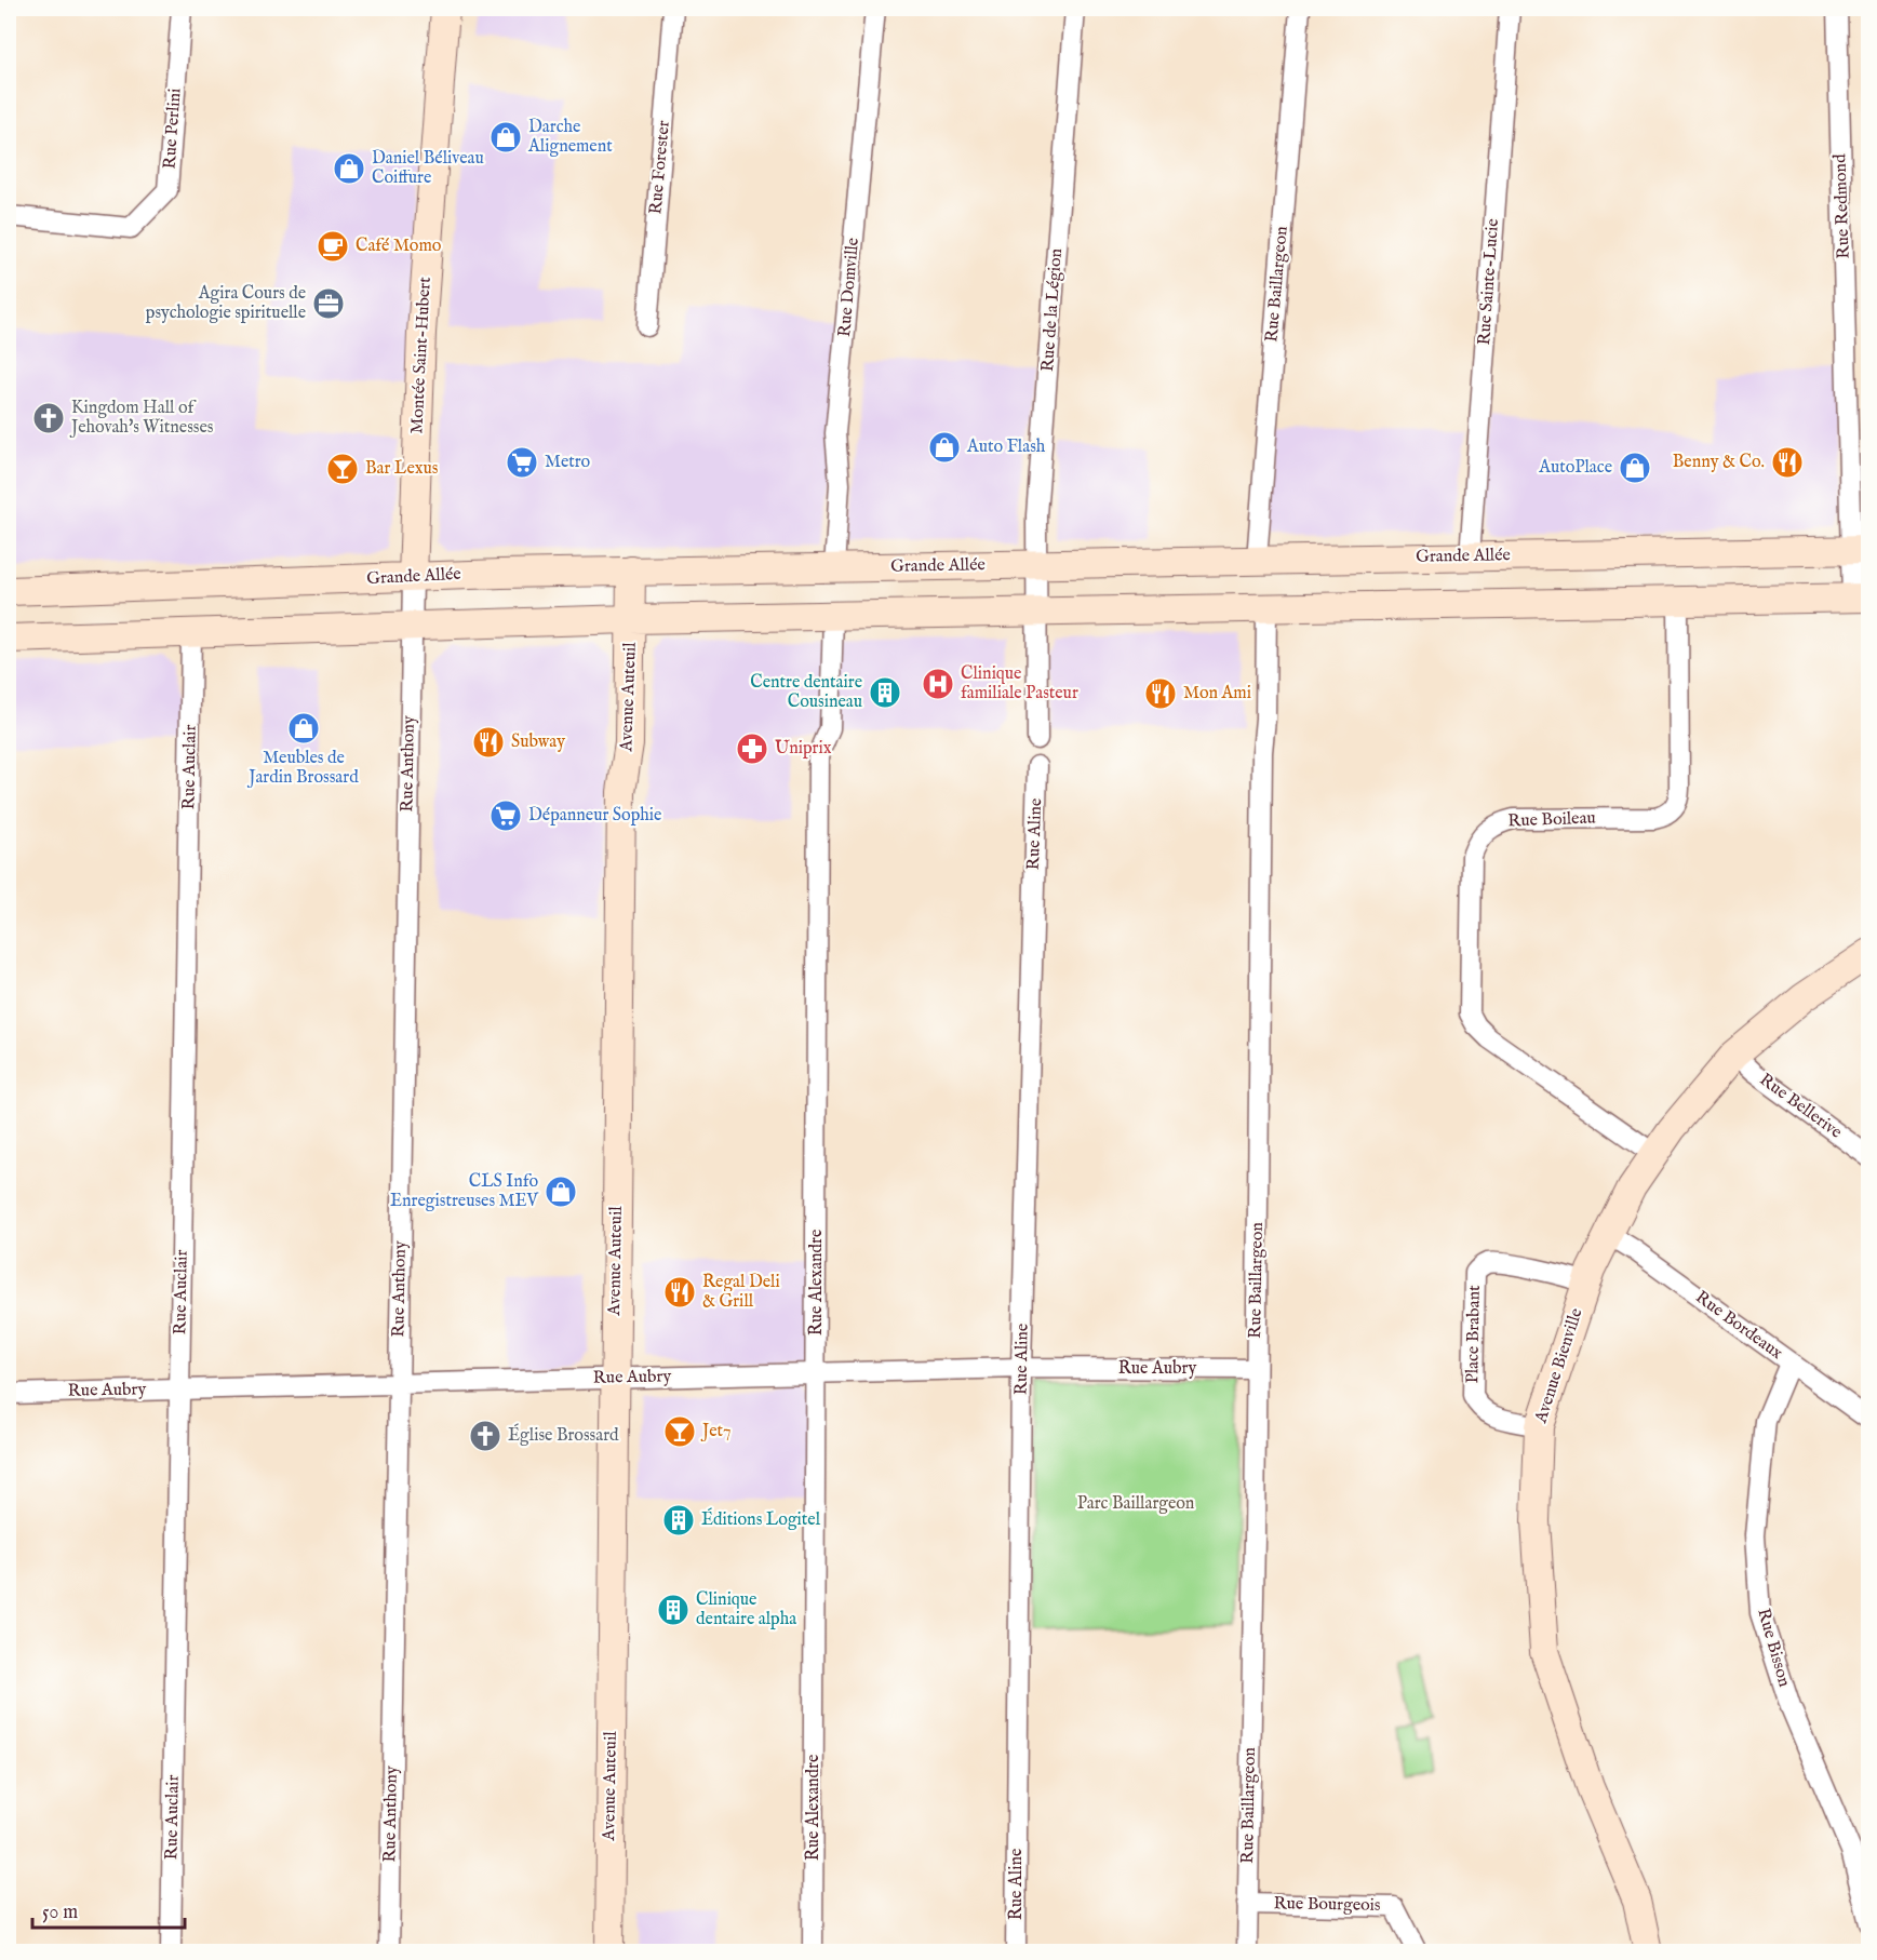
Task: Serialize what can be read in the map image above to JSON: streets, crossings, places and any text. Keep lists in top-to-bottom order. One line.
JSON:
{"streets":{"main road":["Montée Saint-Hubert","Grande Allée","Avenue Auteuil","Avenue Bienville"],"street":["Rue Perlini","Rue Forester","Rue Redmond","Rue Sainte-Lucie","Rue Baillargeon","Rue Domville","Rue de la Légion","Rue Anthony","Rue Auclair","Rue Boileau","Rue Aline","Rue Bellerive","Rue Alexandre","Rue Bordeaux","Place Brabant","Rue Aubry","Rue Bisson","Rue Bourgeois"]},"crossings":[["Rue Redmond","Grande Allée"],["Rue Sainte-Lucie","Grande Allée"],["Rue Baillargeon","Grande Allée"],["Rue Baillargeon","Rue Aubry"],["Rue Baillargeon","Rue Bourgeois"],["Rue Domville","Grande Allée"],["Rue de la Légion","Grande Allée"],["Montée Saint-Hubert","Grande Allée"],["Montée Saint-Hubert","Rue Anthony"],["Grande Allée","Avenue Auteuil"],["Avenue Auteuil","Rue Aubry"],["Rue Anthony","Rue Aubry"],["Rue Auclair","Rue Aubry"],["Rue Boileau","Avenue Bienville"],["Rue Aline","Rue Aubry"],["Rue Bellerive","Avenue Bienville"],["Rue Alexandre","Rue Aubry"],["Rue Bordeaux","Avenue Bienville"],["Rue Bordeaux","Rue Bisson"],["Place Brabant","Avenue Bienville"]],"parks":["Parc Baillargeon"],"places":{"shop":["Darche Alignement","Daniel Béliveau Coiffure","Auto Flash","AutoPlace","Meubles de Jardin Brossard","CLS Info Enregistreuses MEV"],"cafe":["Café Momo"],"office":["Agira Cours de psychologie spirituelle"],"church":["Kingdom Hall of Jehovah's Witnesses","Église Brossard"],"supermarket":["Metro","Dépanneur Sophie"],"restaurant":["Benny & Co.","Mon Ami","Subway","Regal Deli & Grill"],"bar":["Bar Lexus","Jet7"],"hospital":["Clinique familiale Pasteur"],"building":["Centre dentaire Cousineau","Éditions Logitel","Clinique dentaire alpha"],"pharmacy":["Uniprix"]},"scale_bar":"50 m"}
